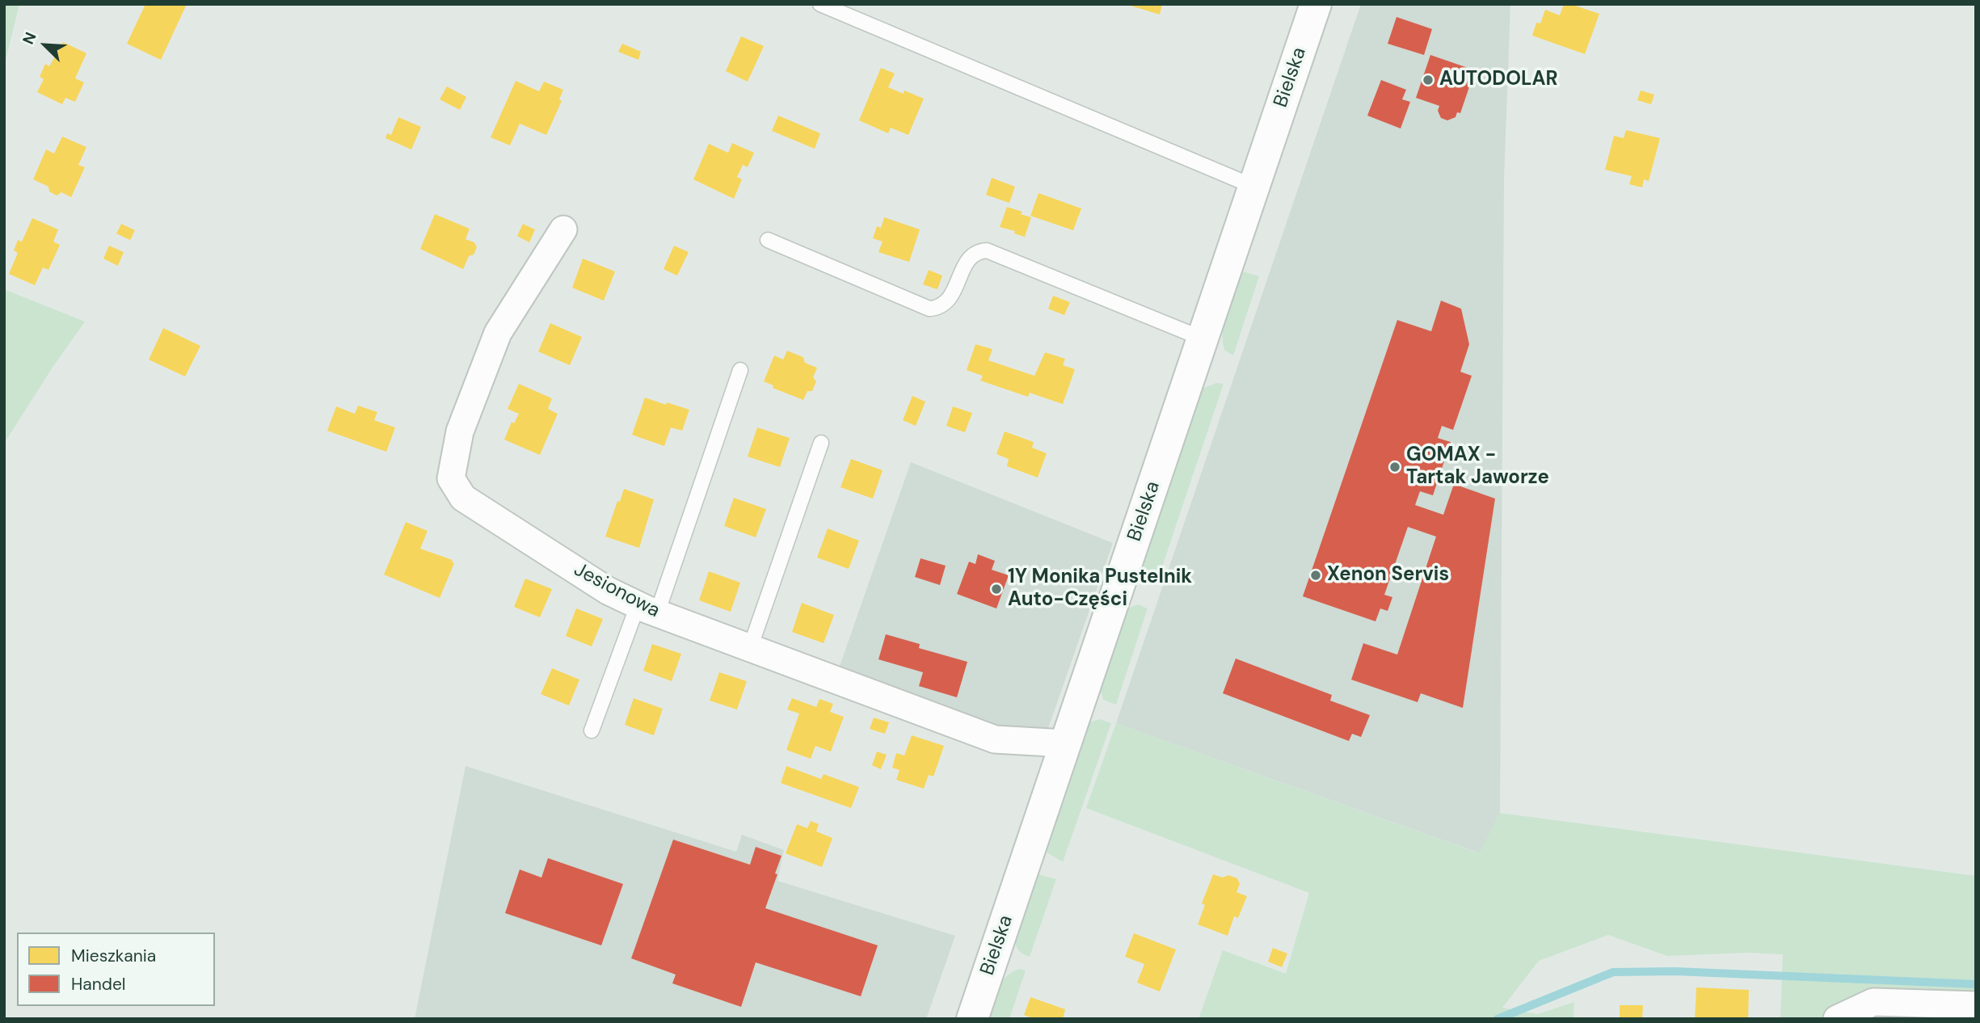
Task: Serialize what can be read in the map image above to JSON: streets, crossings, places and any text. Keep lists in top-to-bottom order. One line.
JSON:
{"streets":{"main road":["Bielska"],"street":["Jesionowa"]},"crossings":[["Bielska","Jesionowa"]],"places":["AUTODOLAR","GOMAX - Tartak Jaworze","Xenon Servis","1Y Monika Pustelnik Auto-Części"],"legend":["Mieszkania","Handel"],"north":"top left"}
